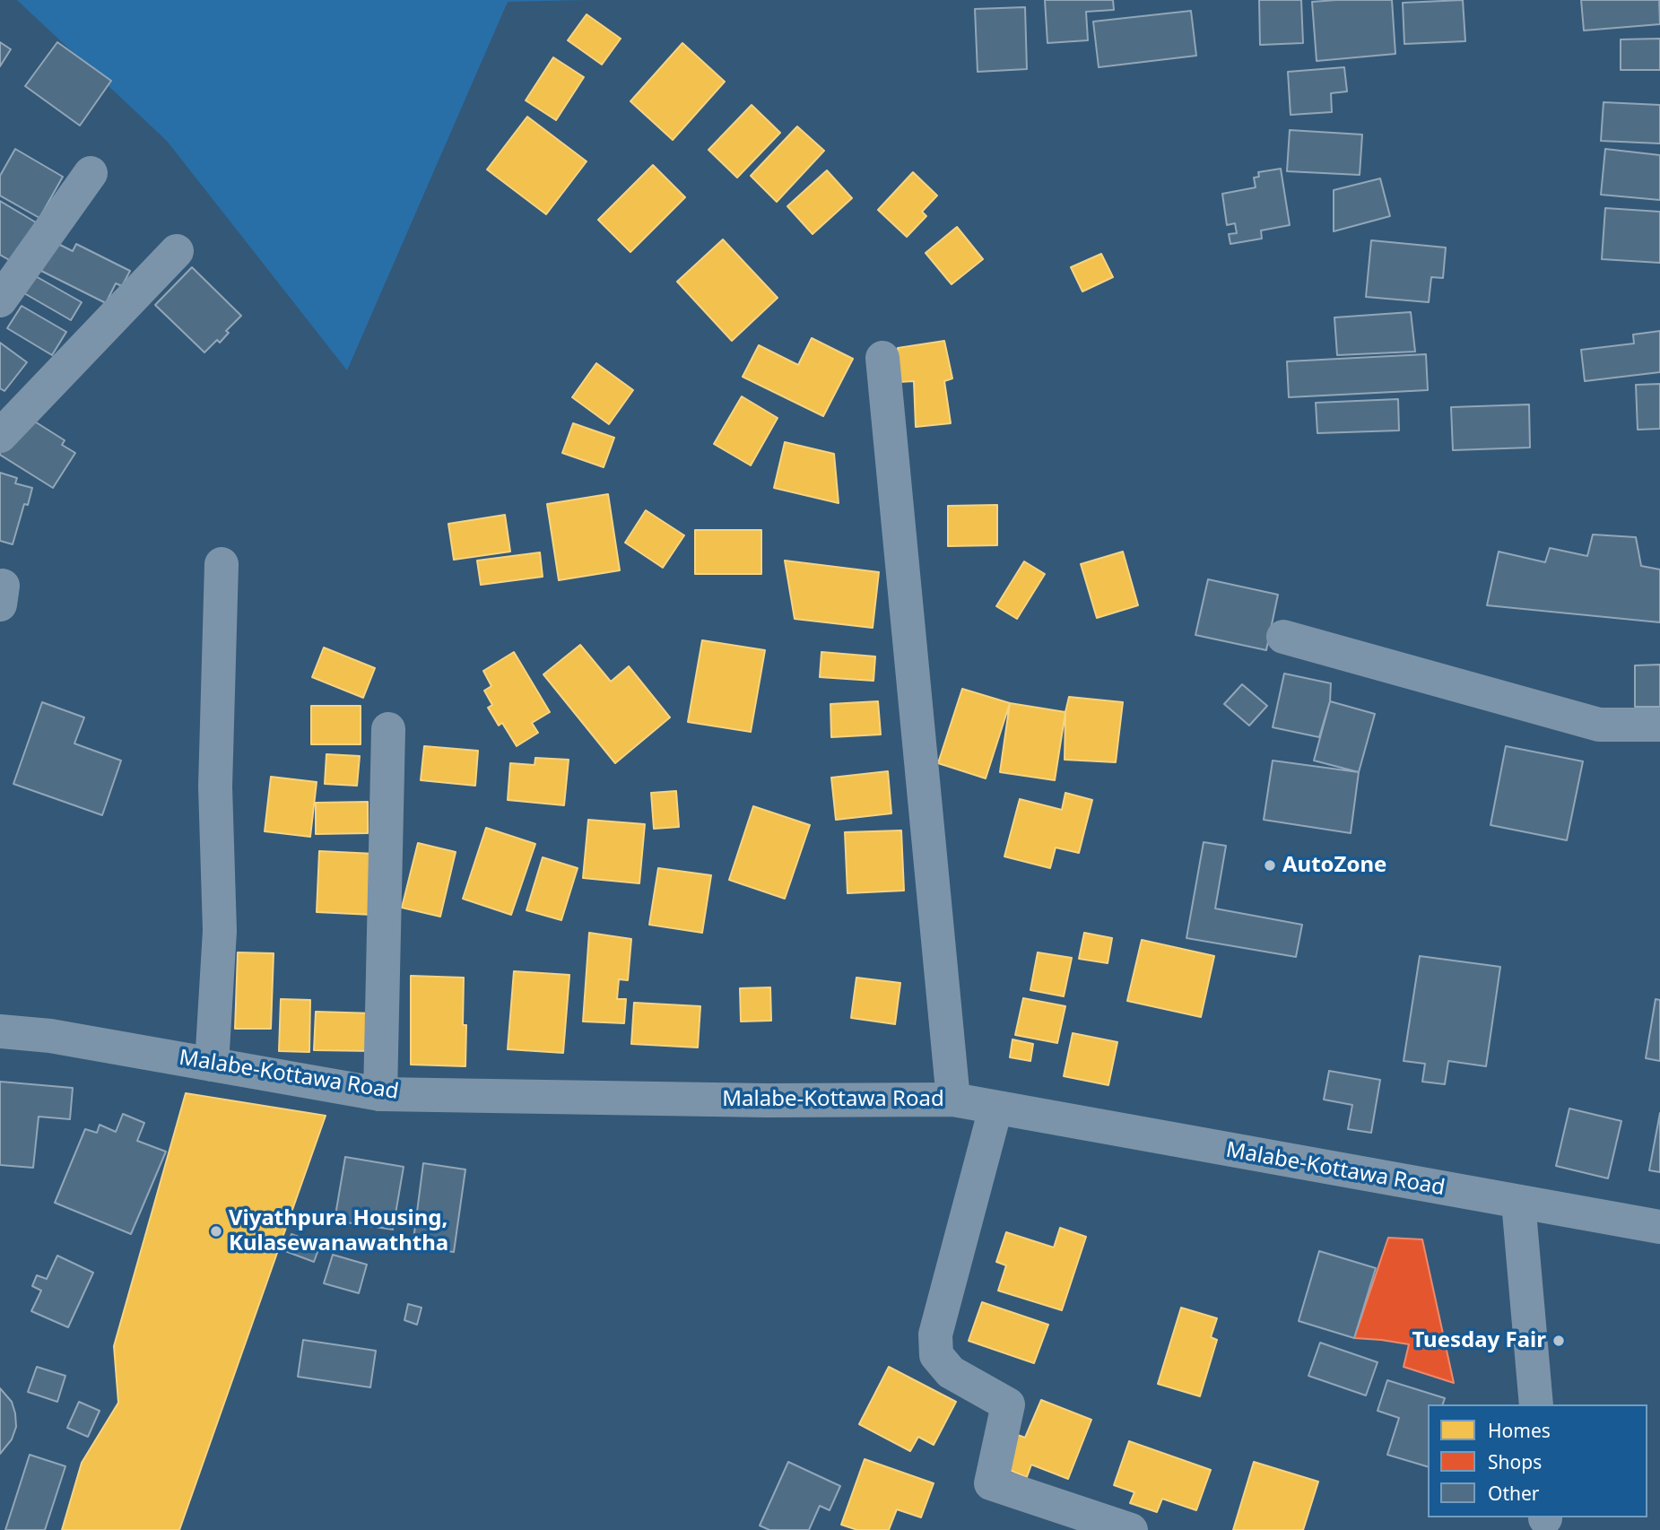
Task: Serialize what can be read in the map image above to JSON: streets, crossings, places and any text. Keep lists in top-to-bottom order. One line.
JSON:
{"streets":{"main road":["Malabe-Kottawa Road"]},"places":["AutoZone","Viyathpura Housing, Kulasewanawaththa","Tuesday Fair"],"legend":["Homes","Shops","Other"]}
